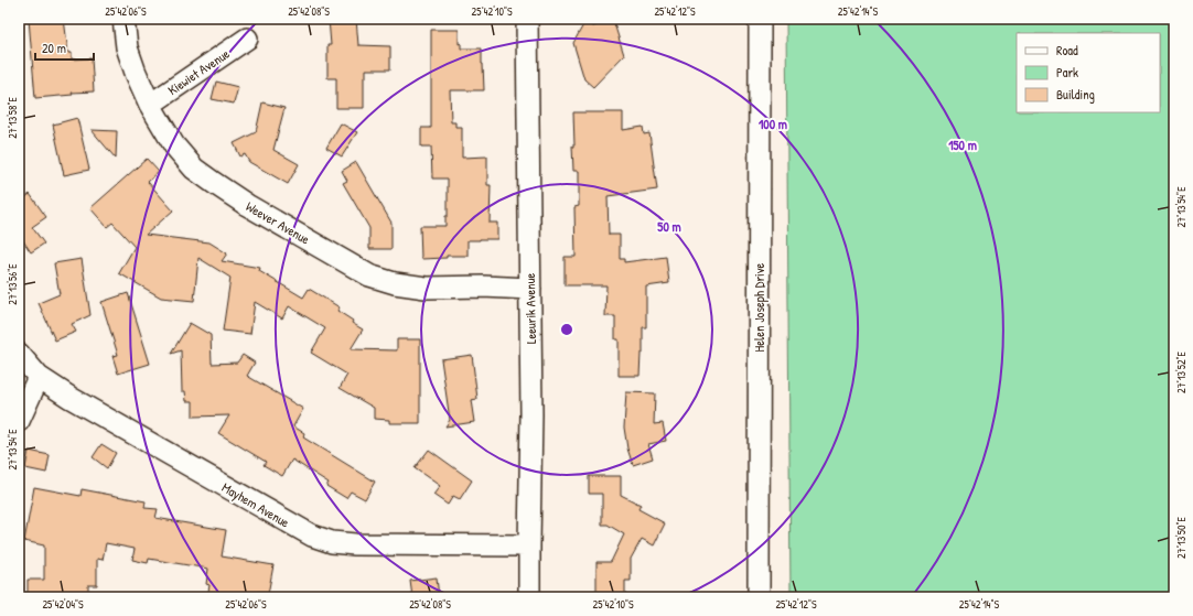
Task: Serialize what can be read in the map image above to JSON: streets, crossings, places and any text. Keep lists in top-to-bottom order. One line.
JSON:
{"streets":{"street":["Kiewiet Avenue","Weever Avenue","Helen Joseph Drive","Leeurik Avenue","Mayhem Avenue"]},"crossings":[["Kiewiet Avenue","Weever Avenue"],["Weever Avenue","Leeurik Avenue"],["Leeurik Avenue","Mayhem Avenue"]],"legend":["Road","Park","Building"],"scale_bar":"20 m","coordinates":["25°42'06\"S","25°42'08\"S","25°42'10\"S","25°42'12\"S","25°42'14\"S","27°13'58\"E","27°13'54\"E","27°13'56\"E","27°13'52\"E","27°13'50\"E","25°42'04\"S"],"rings":["100 m","150 m","50 m"]}
